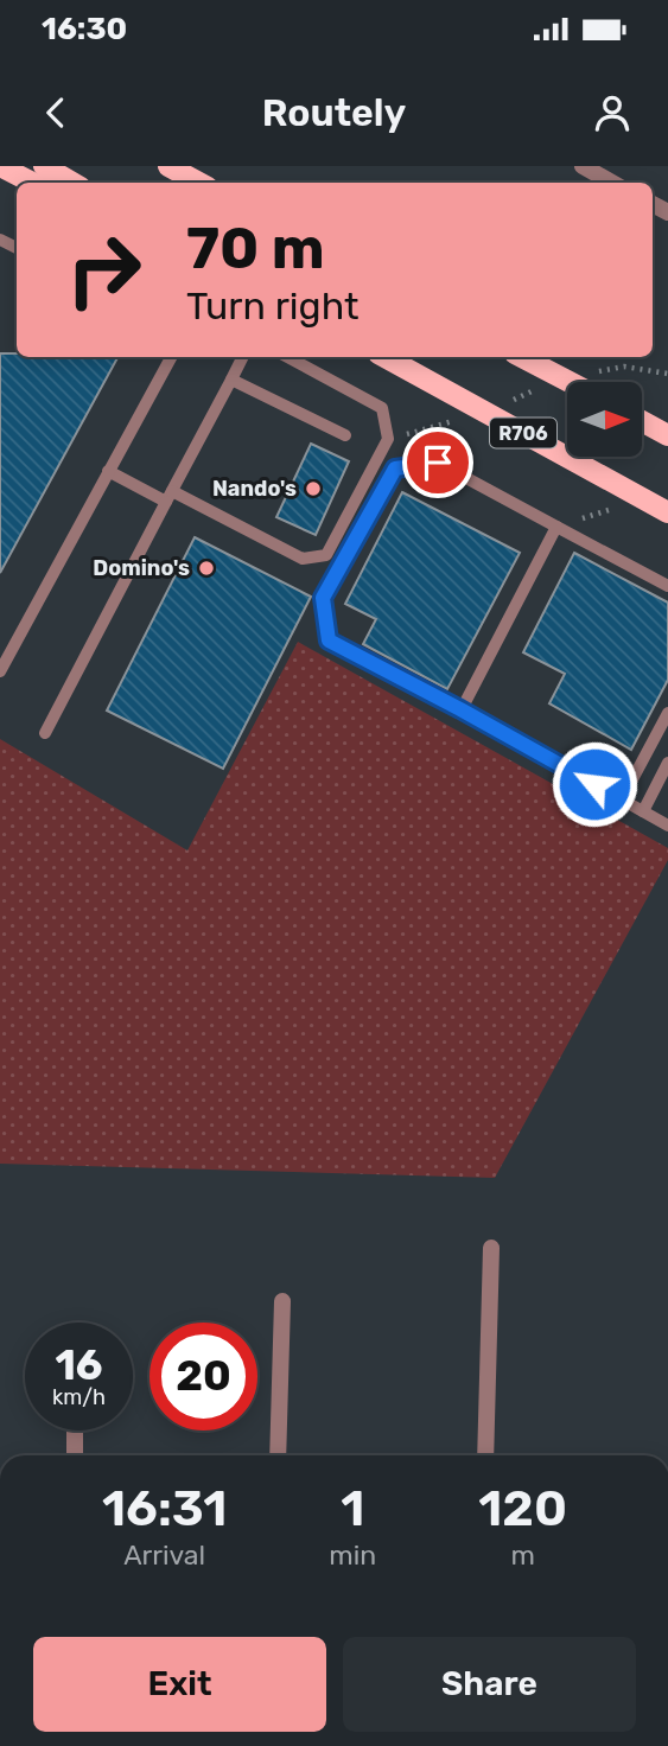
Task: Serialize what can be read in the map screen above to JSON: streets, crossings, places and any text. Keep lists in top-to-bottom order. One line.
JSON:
{"streets":{"main road":["R706"]},"places":["Nando's","Domino's"],"north":"right","page":{"status":"16:30","header":"Routely","turn":["70 m","Turn right"],"speed":"16 km/h","limit":"20","eta":["16:31","Arrival","1","min","120","m"],"buttons":["Exit","Share"]}}
